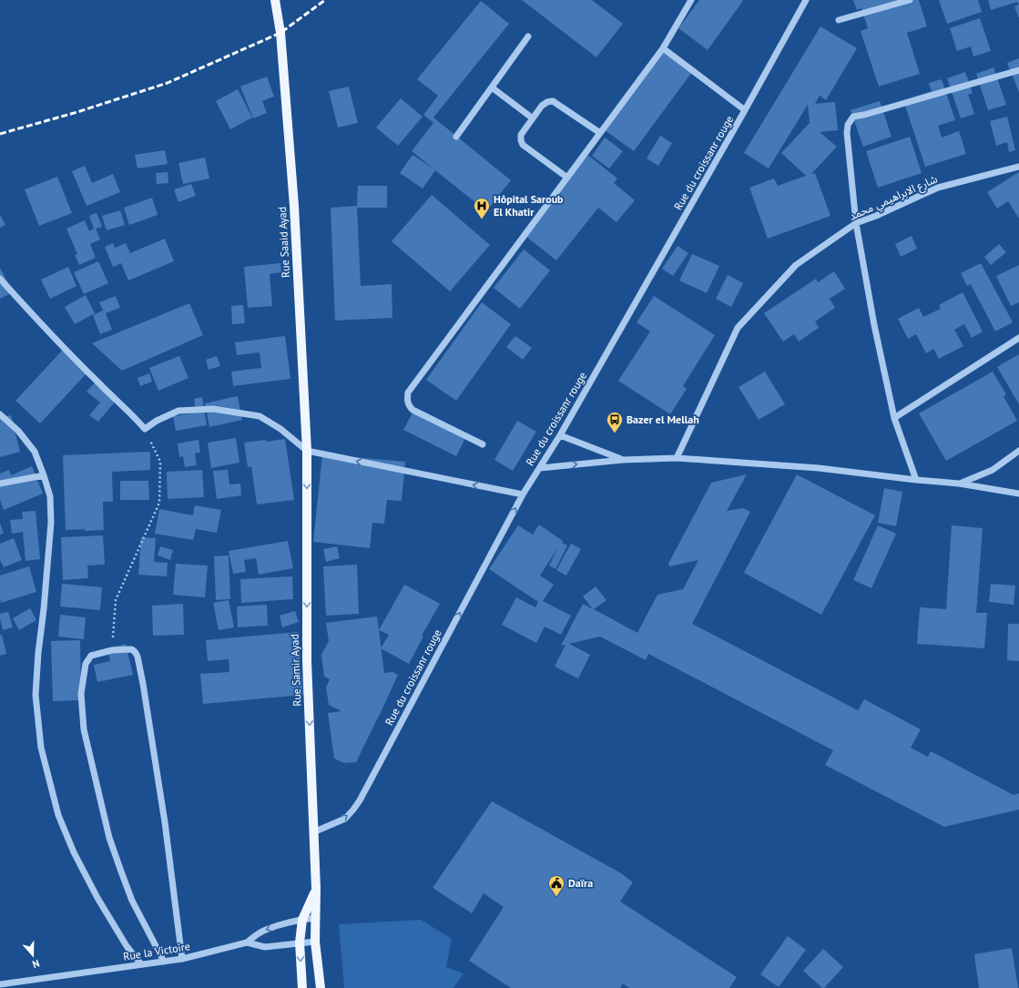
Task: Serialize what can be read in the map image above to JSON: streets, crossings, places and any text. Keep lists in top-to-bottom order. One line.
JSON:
{"streets":{"main road":["Rue Saaid Ayad","Rue Samir Ayad"],"street":["Rue du croissanr rouge","شارع الابراهيمي محمد","Rue la Victoire"]},"crossings":[["Rue du croissanr rouge","Rue Samir Ayad"],["Rue Saaid Ayad","Rue Samir Ayad"],["Rue Samir Ayad","Rue la Victoire"]],"one_way":["Rue du croissanr rouge","Rue Samir Ayad"],"places":{"hospital":["Hôpital Saroub El Khatir"],"bus stop":["Bazer el Mellah"],"public building":["Daïra"]},"north":"bottom"}
